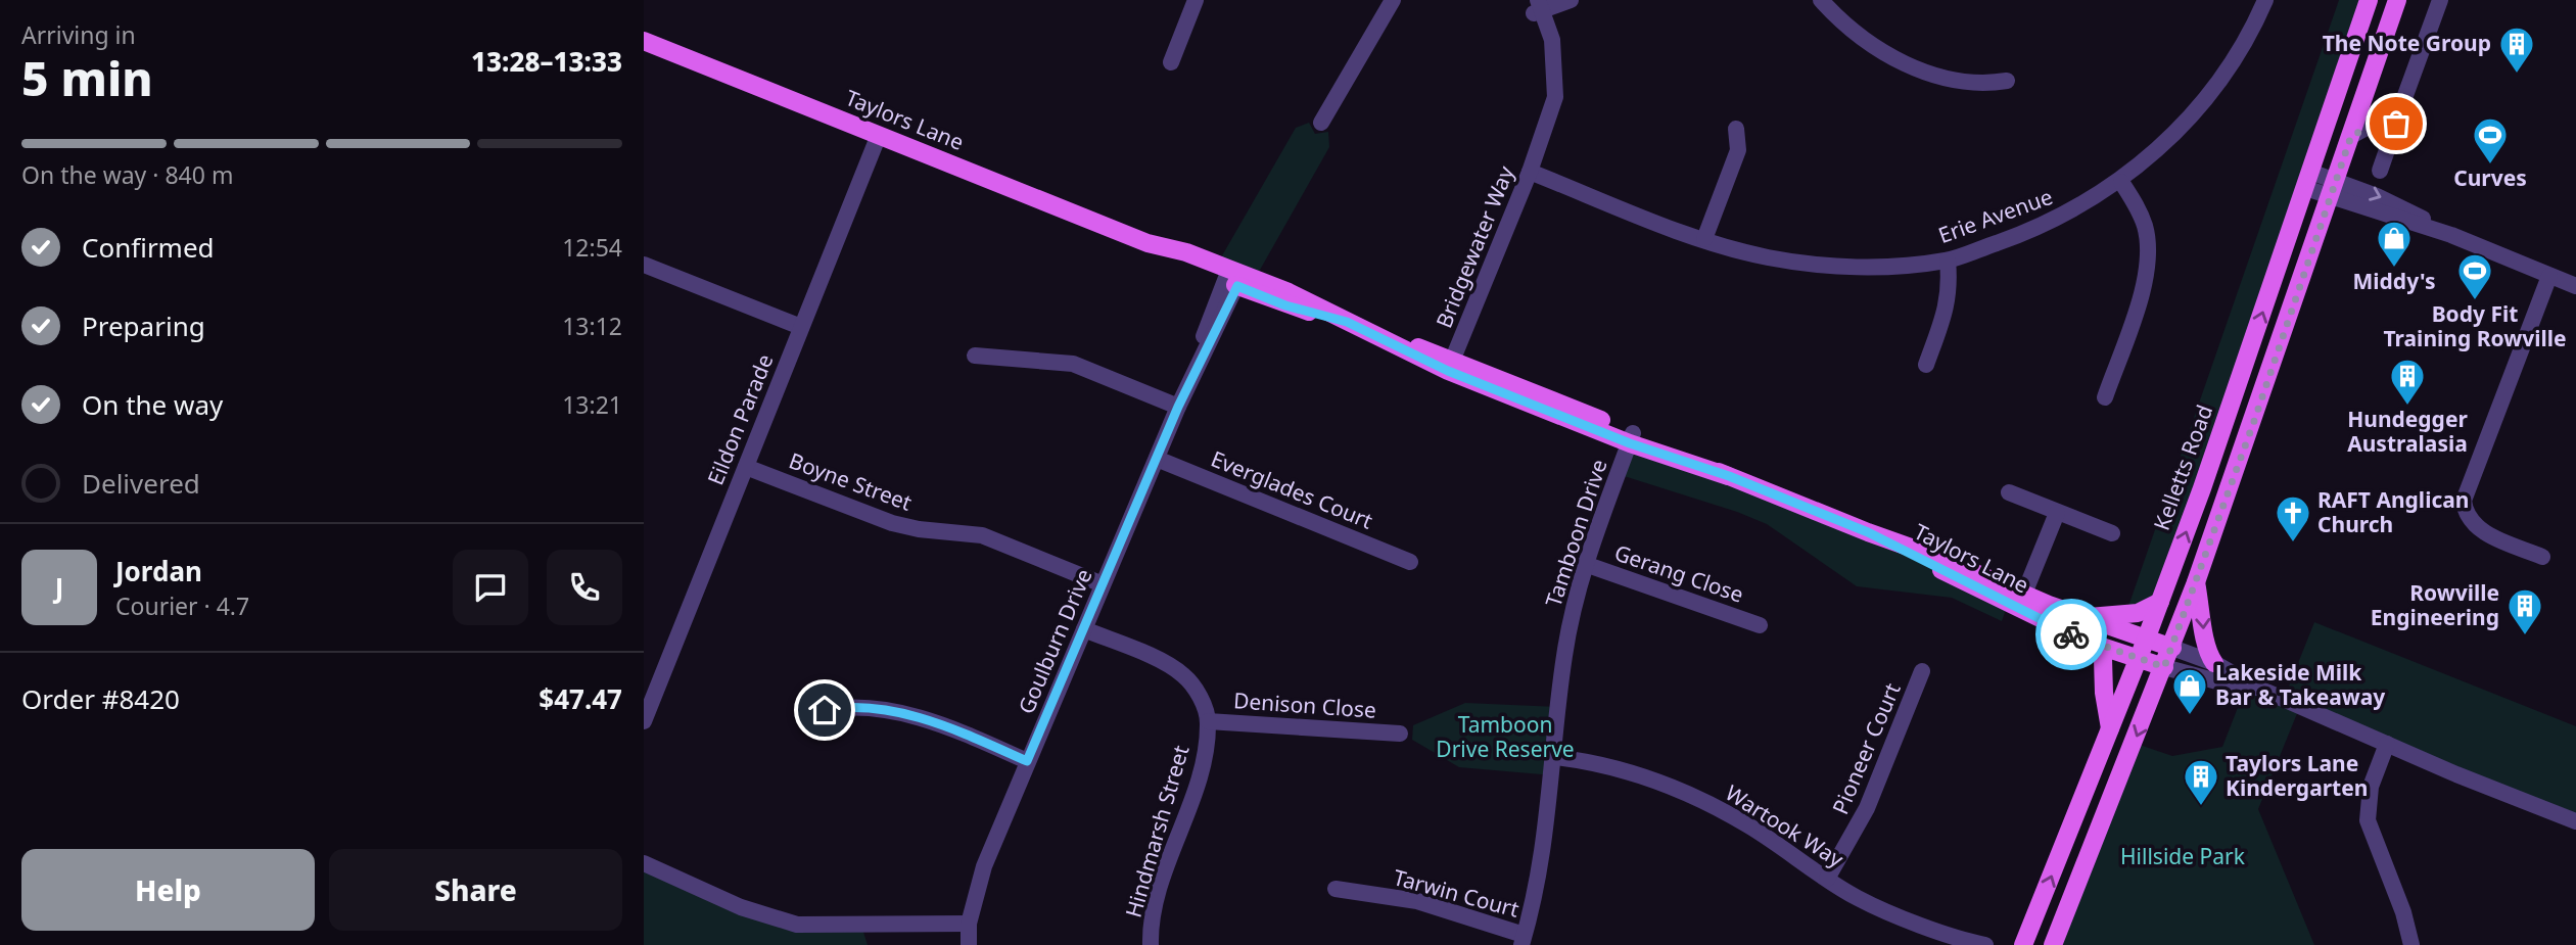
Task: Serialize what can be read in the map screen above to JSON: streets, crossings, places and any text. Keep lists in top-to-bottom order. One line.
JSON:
{"streets":{"main road":["Taylors Lane","Kelletts Road"],"street":["Erie Avenue","Bridgewater Way","Eildon Parade","Boyne Street","Everglades Court","Tamboon Drive","Gerang Close","Goulburn Drive","Denison Close","Pioneer Court","Wartook Way","Hindmarsh Street","Tarwin Court"]},"crossings":[["Taylors Lane","Bridgewater Way"],["Taylors Lane","Eildon Parade"],["Taylors Lane","Kelletts Road"],["Taylors Lane","Tamboon Drive"],["Taylors Lane","Goulburn Drive"],["Erie Avenue","Bridgewater Way"],["Eildon Parade","Boyne Street"],["Boyne Street","Goulburn Drive"],["Everglades Court","Goulburn Drive"],["Tamboon Drive","Gerang Close"],["Tamboon Drive","Wartook Way"],["Tamboon Drive","Tarwin Court"],["Goulburn Drive","Hindmarsh Street"],["Denison Close","Hindmarsh Street"],["Pioneer Court","Wartook Way"]],"parks":["Tamboon Drive Reserve","Hillside Park"],"places":{"building":["The Note Group","Hundegger Australasia","Rowville Engineering","Taylors Lane Kindergarten"],"sports":["Curves","Body Fit Training Rowville"],"shop":["Middy's","Lakeside Milk Bar & Takeaway"],"church":["RAFT Anglican Church"]},"page":{"heading":["5 min","Arriving in","13:28–13:33"],"panel":["Jordan","Courier · 4.7","Order #8420","$47.47"],"bar":"On the way · 840 m","list":[["Confirmed","12:54"],["Preparing","13:12"],["On the way","13:21"],"Delivered"],"round":"J","buttons":["Help","Share"]}}
